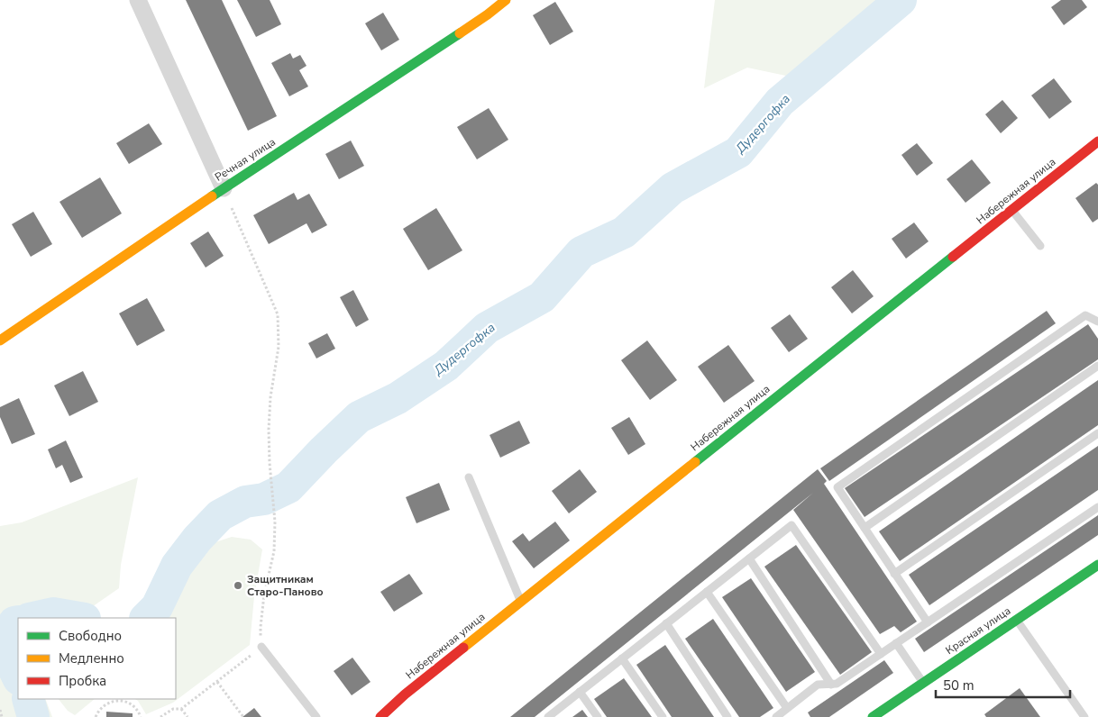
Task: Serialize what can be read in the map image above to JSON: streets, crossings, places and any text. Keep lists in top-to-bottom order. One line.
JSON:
{"streets":{"street":["Речная улица","Набережная улица","Красная улица"]},"water":["Дудергофка"],"places":["Защитникам Старо-Паново"],"legend":["Свободно","Медленно","Пробка"],"scale_bar":"50 m"}
